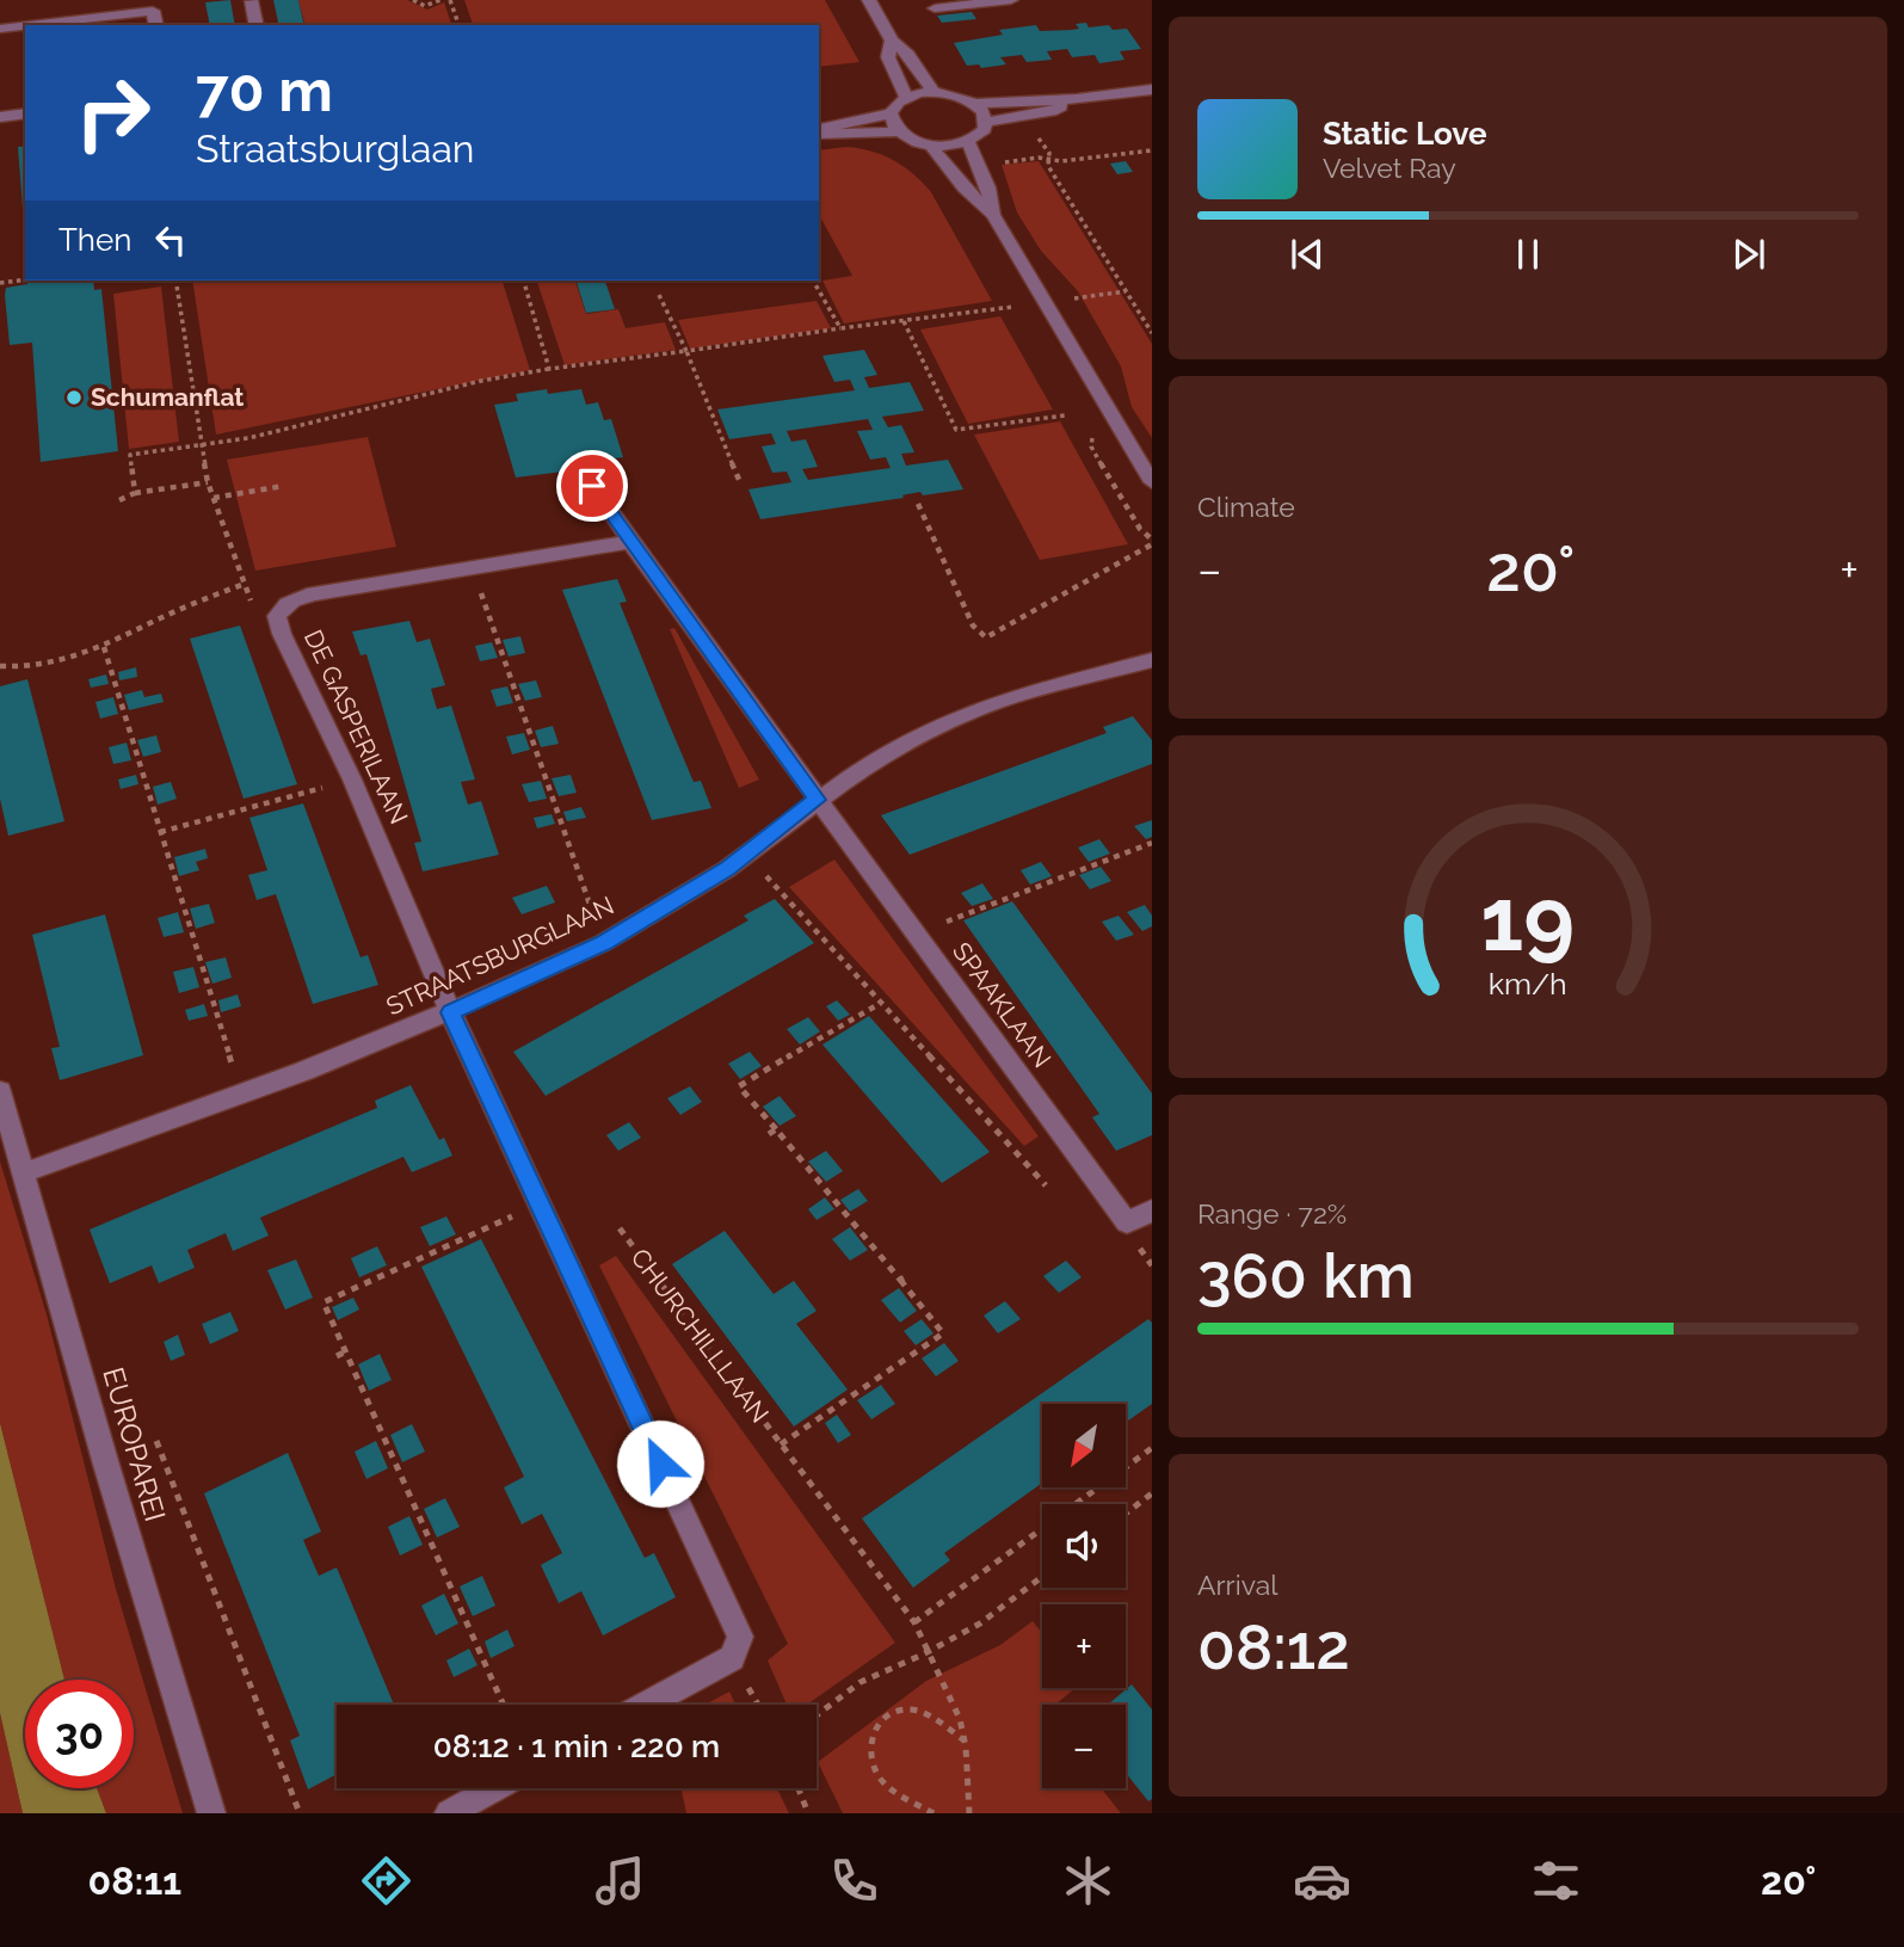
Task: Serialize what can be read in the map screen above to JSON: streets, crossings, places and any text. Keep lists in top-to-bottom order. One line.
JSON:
{"streets":{"street":["DE GASPERILAAN","STRAATSBURGLAAN","SPAAKLAAN","EUROPAREI"],"path":["CHURCHILLLAAN"]},"crossings":[["DE GASPERILAAN","STRAATSBURGLAAN"],["STRAATSBURGLAAN","SPAAKLAAN"],["STRAATSBURGLAAN","EUROPAREI"]],"places":["Schumanflat"],"north":"bottom left","page":{"turn":["70 m","Straatsburglaan"],"song":["Static Love","Velvet Ray"],"then":"Then","tile":["Climate",["Range · 72%","360 km"],["Arrival","08:12"]],"heat":["−","20°","+"],"map_buttons":["+","−"],"limit":"30","trip":"08:12 · 1 min · 220 m","tabs":["08:11","20°"],"gauge":["19","km/h"]}}
